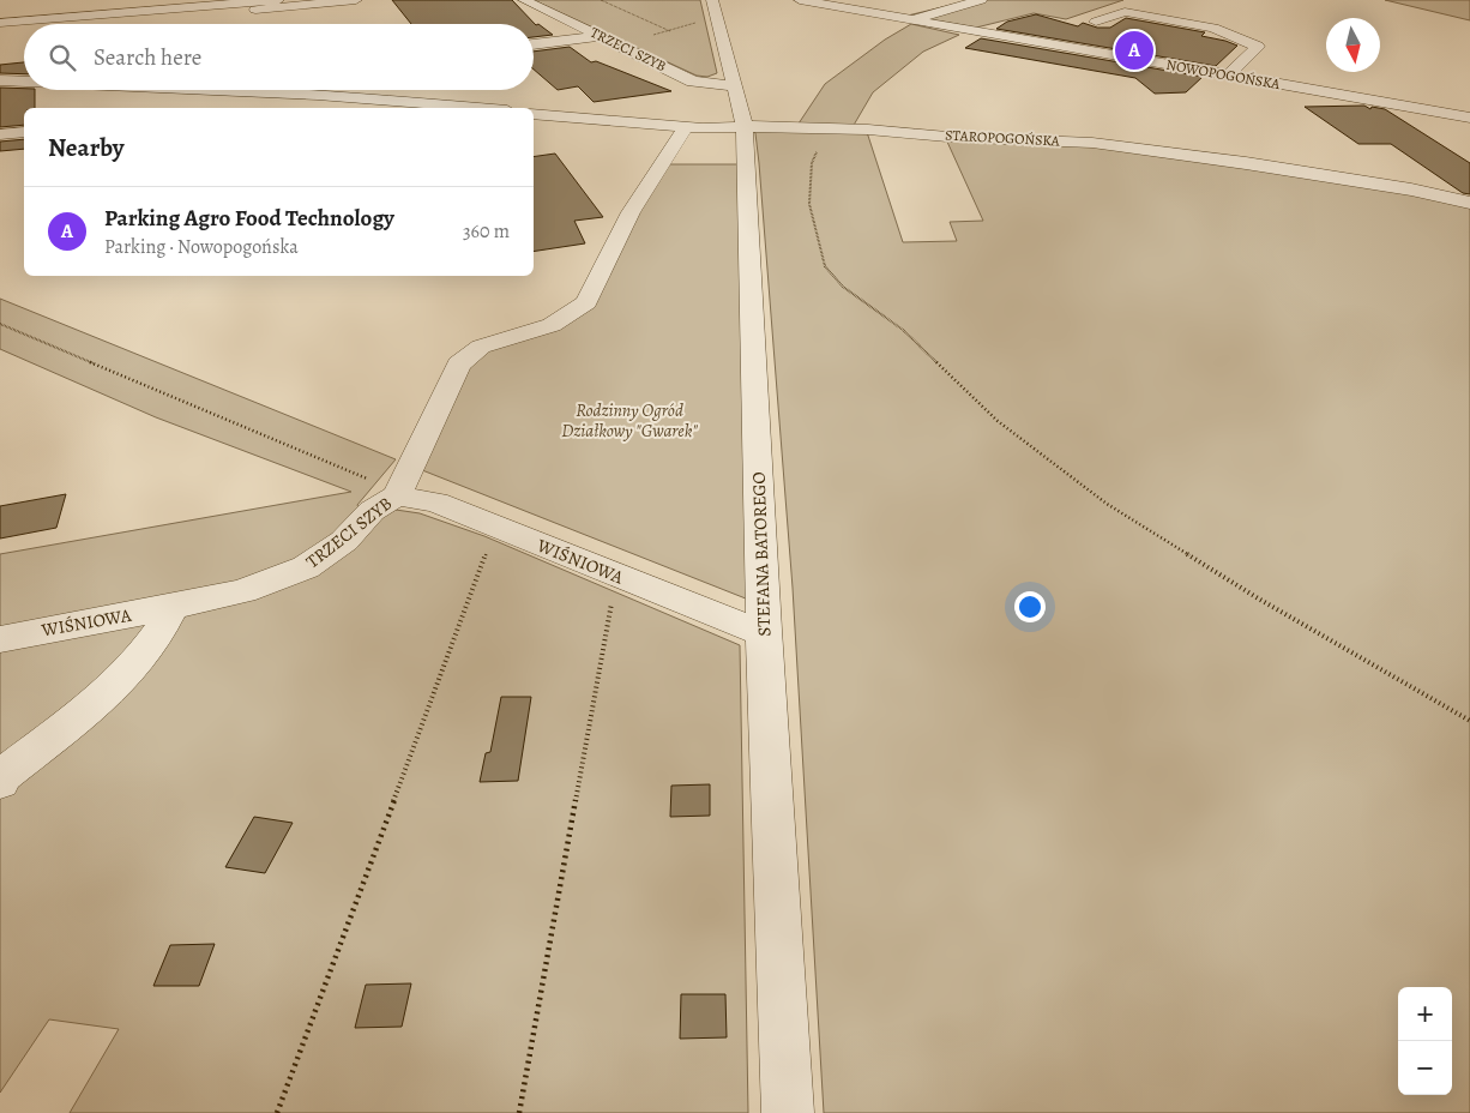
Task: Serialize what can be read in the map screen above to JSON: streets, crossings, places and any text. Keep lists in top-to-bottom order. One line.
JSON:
{"streets":{"street":["TRZECI SZYB","NOWOPOGOŃSKA","STAROPOGOŃSKA","STEFANA BATOREGO","WIŚNIOWA"]},"crossings":[["TRZECI SZYB","STAROPOGOŃSKA"],["TRZECI SZYB","STEFANA BATOREGO"],["TRZECI SZYB","WIŚNIOWA"],["STAROPOGOŃSKA","STEFANA BATOREGO"],["STEFANA BATOREGO","WIŚNIOWA"]],"parks":["Rodzinny Ogród Działkowy \"Gwarek\""],"north":"bottom","page":{"search":"Search here","pins":"A","heading":"Nearby","list":[{"mark":"A","name":"Parking Agro Food Technology","note":"Parking · Nowopogońska","value":"360 m"}],"map_buttons":["+","−"]}}
